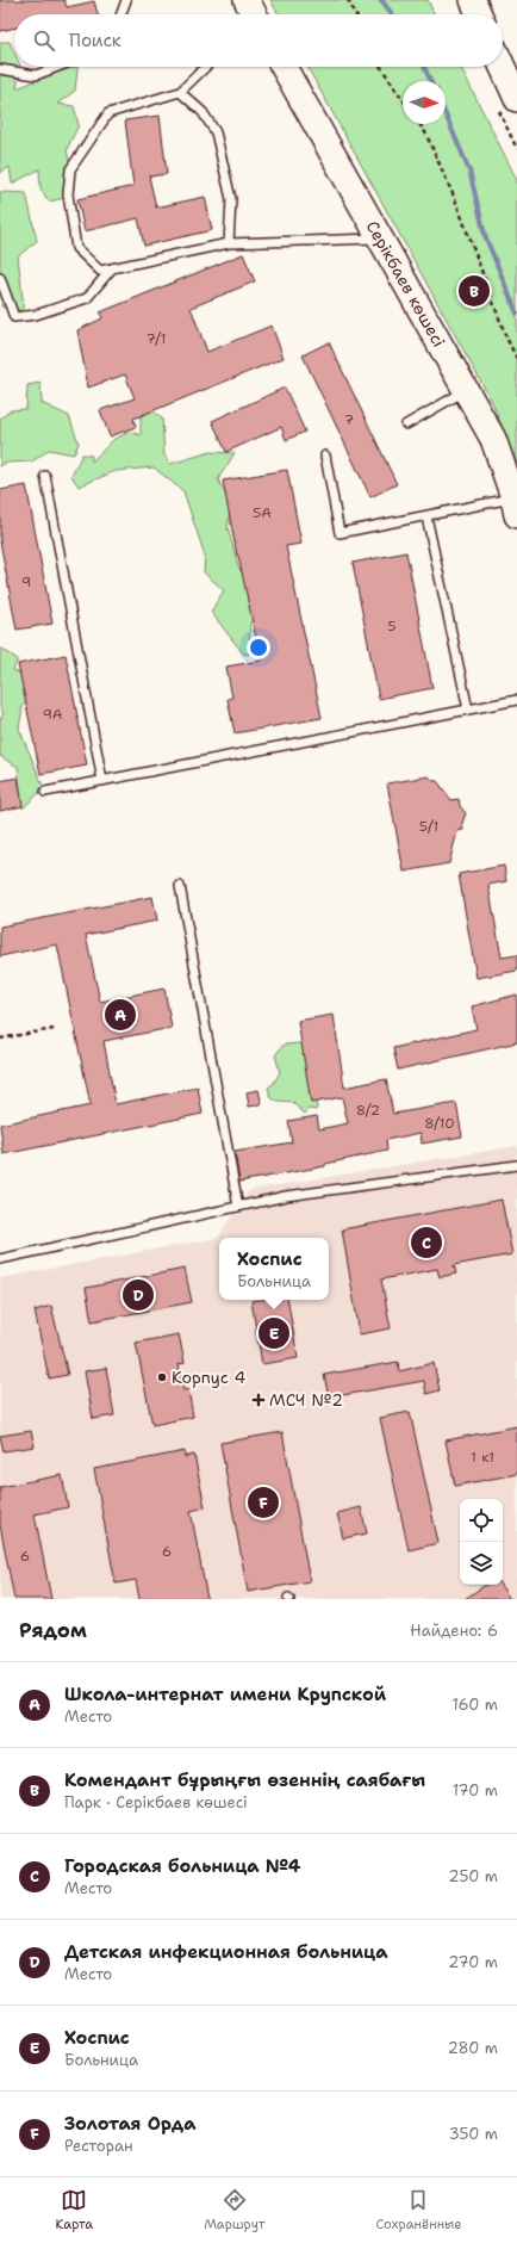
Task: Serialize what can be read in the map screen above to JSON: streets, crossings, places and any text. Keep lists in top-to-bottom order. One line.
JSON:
{"streets":{"street":["Серікбаев көшесі"]},"places":{"other":["Корпус 4"],"health":["МСЧ №2"]},"house_numbers":["7/1","7","5А","9","5","9А","5/1","8/2","8/10","1 к1","6","6"],"north":"right","page":{"search":"Поиск","pins":["B","A","C","D","E","F"],"popup":["Хоспис","Больница"],"heading":["Рядом","Найдено: 6"],"list":[{"mark":"A","name":"Школа-интернат имени Крупской","note":"Место","value":"160 m"},{"mark":"B","name":"Комендант бұрыңғы өзеннің саябағы","note":"Парк · Серікбаев көшесі","value":"170 m"},{"mark":"C","name":"Городская больница №4","note":"Место","value":"250 m"},{"mark":"D","name":"Детская инфекционная больница","note":"Место","value":"270 m"},{"mark":"E","name":"Хоспис","note":"Больница","value":"280 m"},{"mark":"F","name":"Золотая Орда","note":"Ресторан","value":"350 m"}],"nav":["Карта","Маршрут","Сохранённые"]}}
